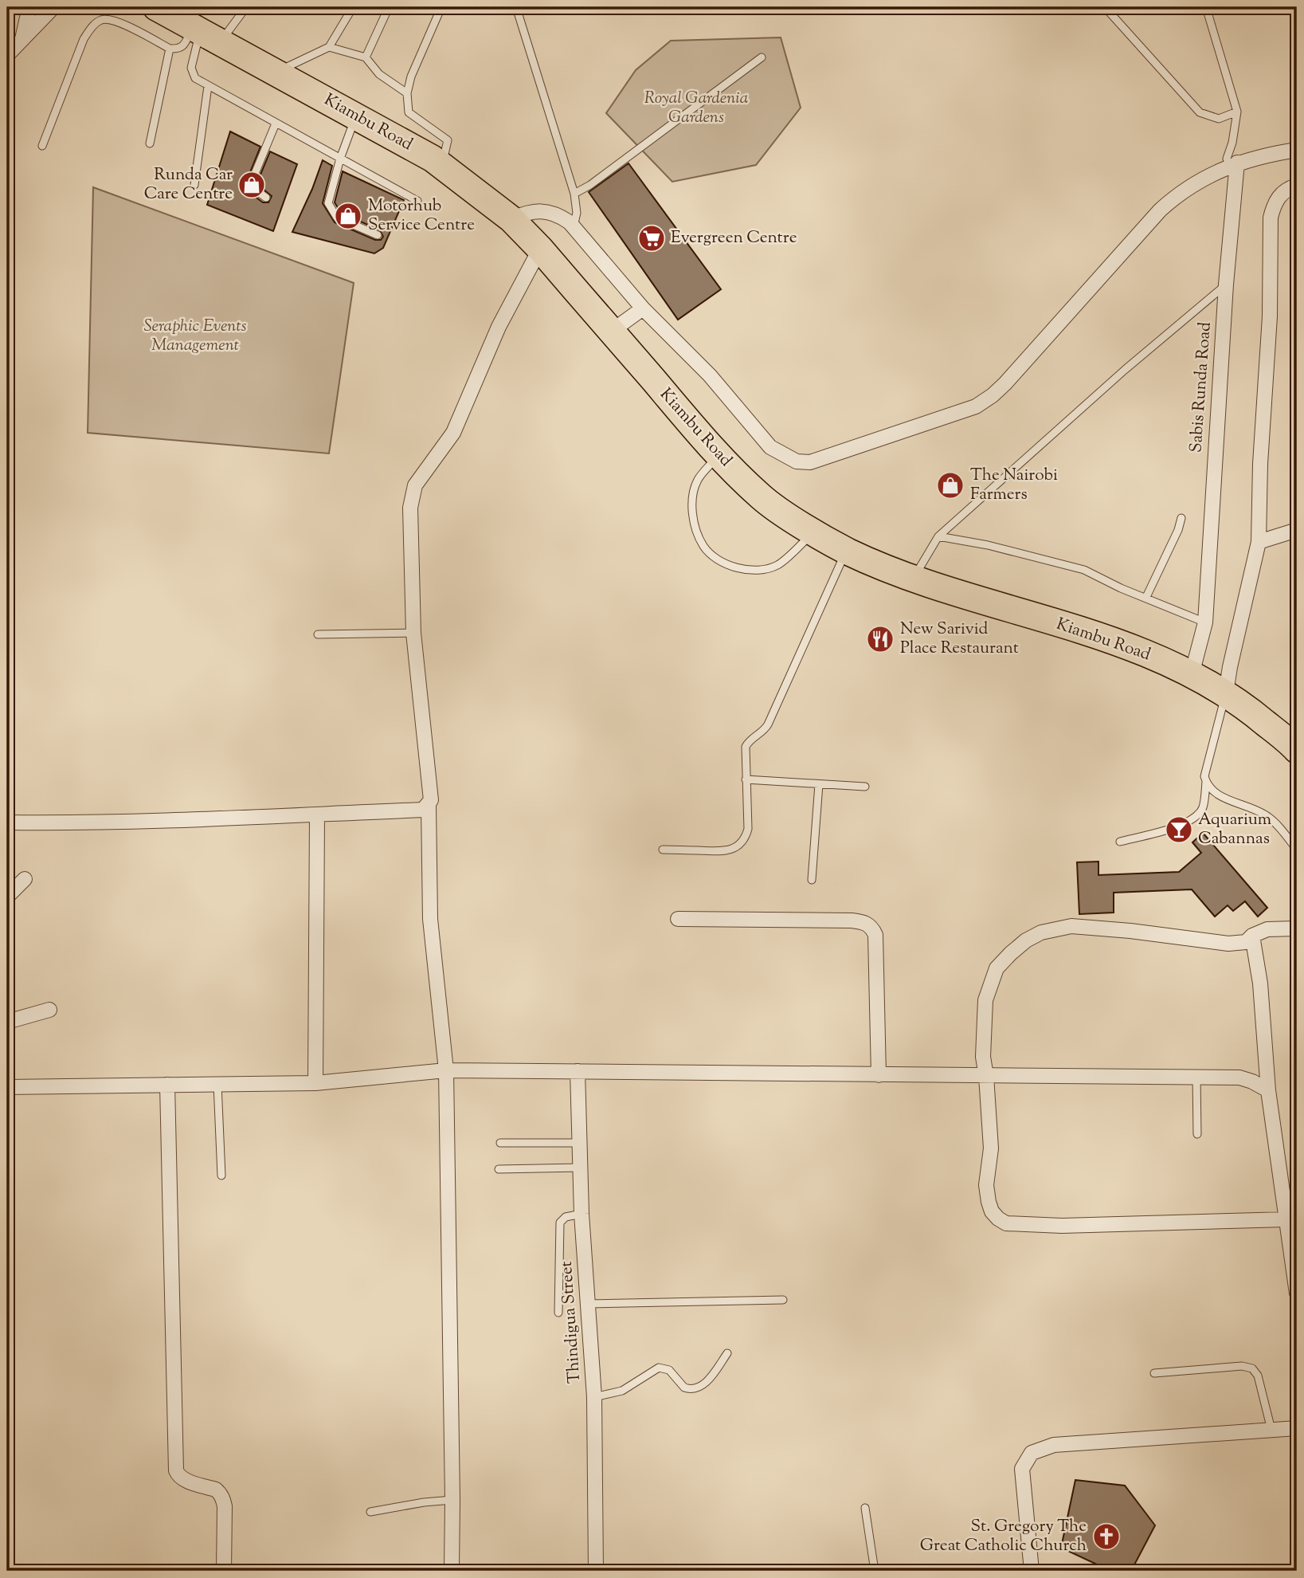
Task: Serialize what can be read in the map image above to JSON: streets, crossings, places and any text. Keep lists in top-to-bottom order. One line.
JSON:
{"streets":{"highway":["Kiambu Road"],"street":["Sabis Runda Road","Thindigua Street"]},"crossings":[["Kiambu Road","Sabis Runda Road"]],"parks":["Royal Gardenia Gardens","Seraphic Events Management"],"places":{"shop":["Runda Car Care Centre","Motorhub Service Centre","The Nairobi Farmers"],"supermarket":["Evergreen Centre"],"restaurant":["New Sarivid Place Restaurant"],"bar":["Aquarium Cabannas"],"church":["St. Gregory The Great Catholic Church"]}}
